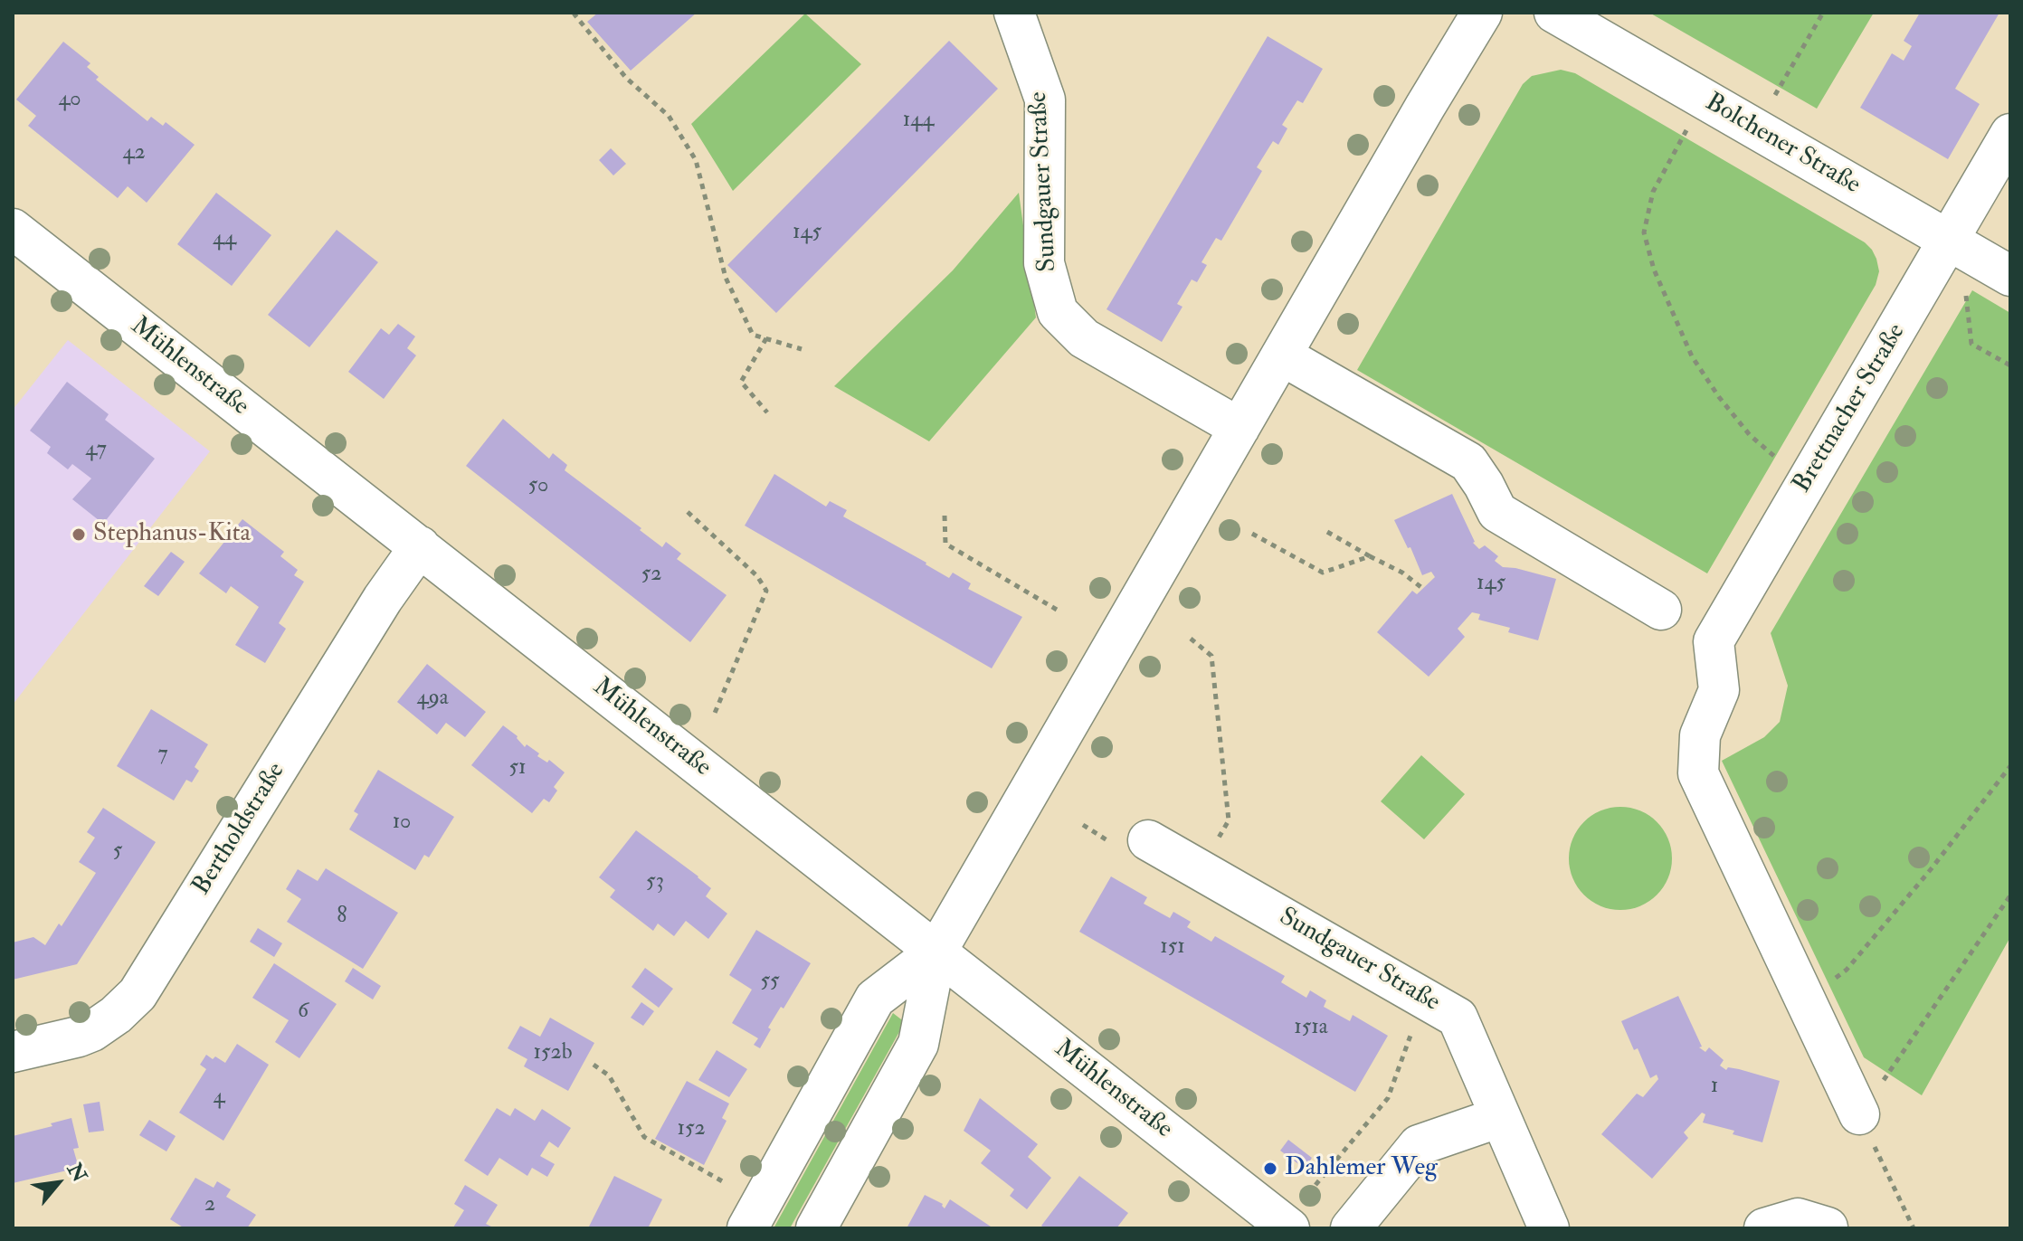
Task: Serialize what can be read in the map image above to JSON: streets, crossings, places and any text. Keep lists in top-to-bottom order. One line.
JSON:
{"streets":{"street":["Bolchener Straße","Sundgauer Straße","Mühlenstraße","Brettnacher Straße","Bertholdstraße"]},"crossings":[["Bolchener Straße","Brettnacher Straße"],["Mühlenstraße","Bertholdstraße"]],"places":["Stephanus-Kita","Dahlemer Weg"],"house_numbers":["40","144","42","145","44","47","50","52","145","49a","7","51","10","5","53","8","151","55","6","151a","152b","1","4","152","2"],"north":"top right"}
